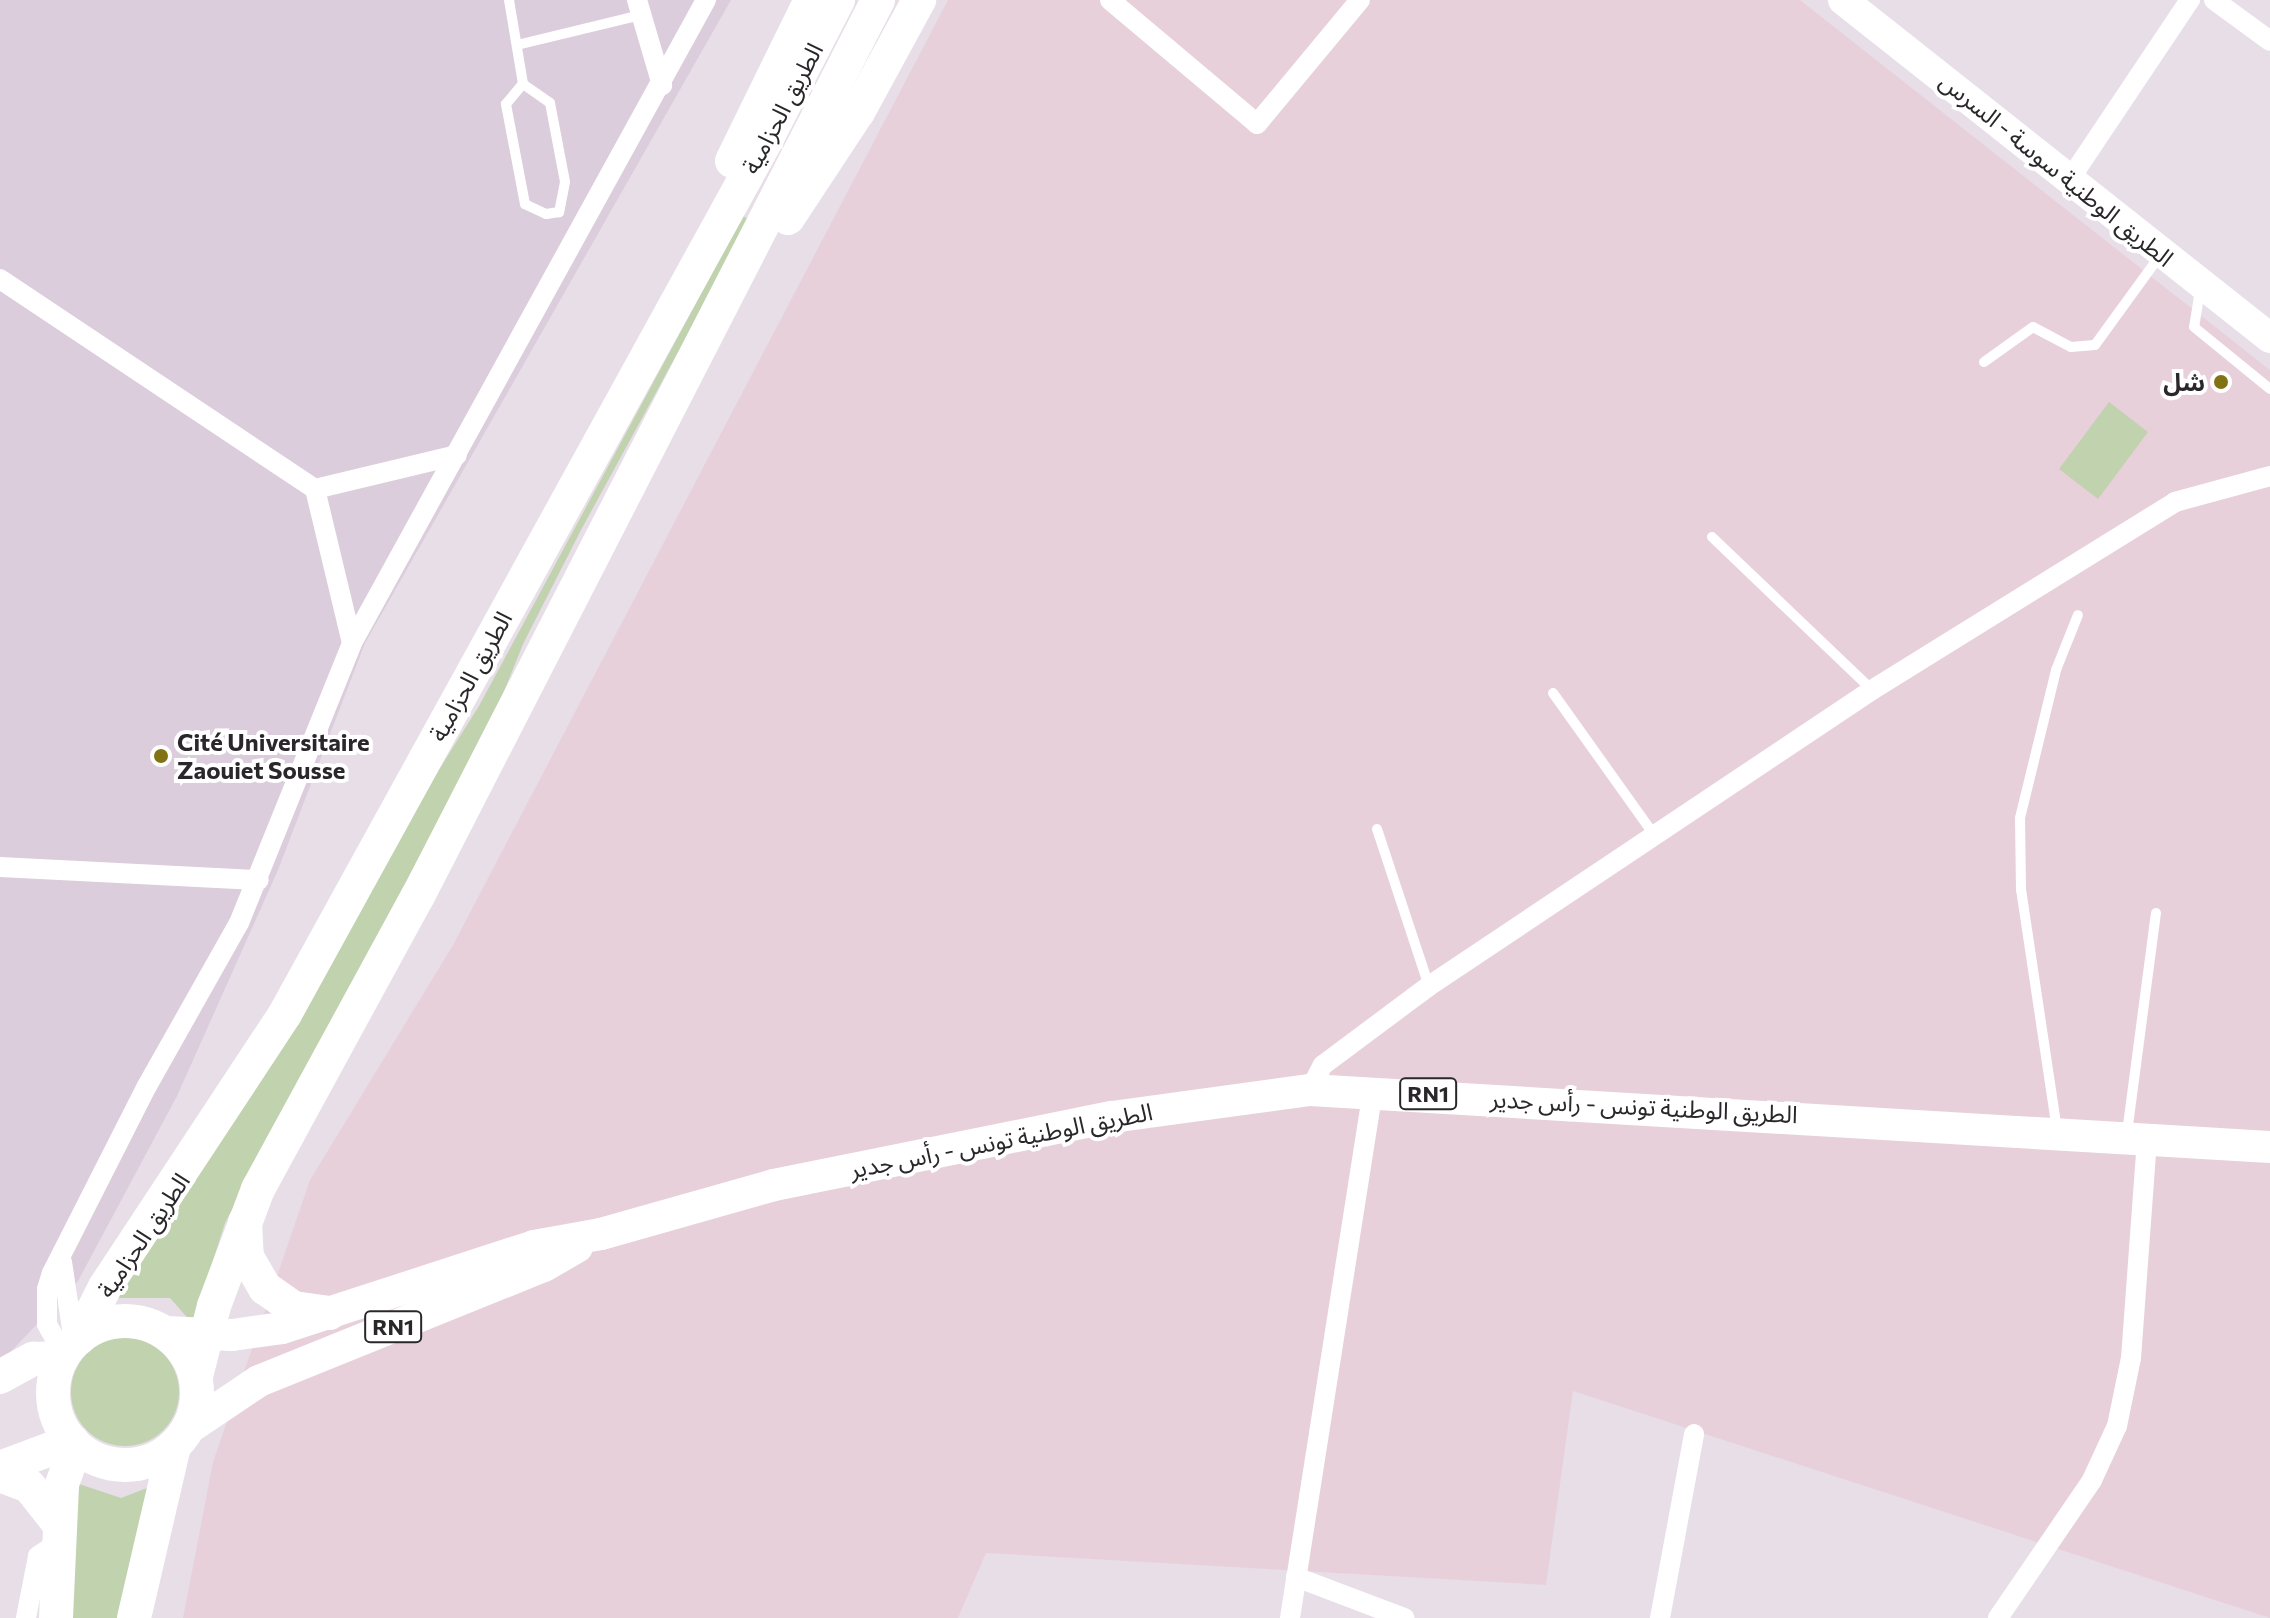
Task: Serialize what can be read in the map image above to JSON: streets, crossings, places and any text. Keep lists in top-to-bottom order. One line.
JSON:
{"streets":{"highway":["الطريق الحزامية","RN1"],"main road":["الطريق الوطنية سوسة - السرس","الطريق الوطنية تونس - رأس جدير"]},"crossings":[["الطريق الحزامية","RN1"],["الطريق الحزامية","الطريق الوطنية تونس - رأس جدير"],["RN1","الطريق الوطنية تونس - رأس جدير"]],"places":["شل","Cité Universitaire Zaouiet Sousse"]}
